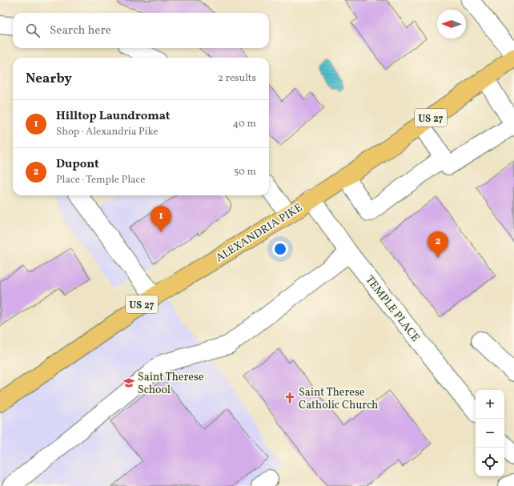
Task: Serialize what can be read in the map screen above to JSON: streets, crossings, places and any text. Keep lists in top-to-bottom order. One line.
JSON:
{"streets":{"main road":["US 27","ALEXANDRIA PIKE"],"street":["TEMPLE PLACE"]},"crossings":[["ALEXANDRIA PIKE","TEMPLE PLACE"]],"places":{"school or university":["Saint Therese School"],"church":["Saint Therese Catholic Church"]},"north":"left","page":{"search":"Search here","heading":["Nearby","2 results"],"list":[{"mark":"1","name":"Hilltop Laundromat","note":"Shop · Alexandria Pike","value":"40 m"},{"mark":"2","name":"Dupont","note":"Place · Temple Place","value":"50 m"}],"pins":["1","2"],"map_buttons":["+","−"]}}
